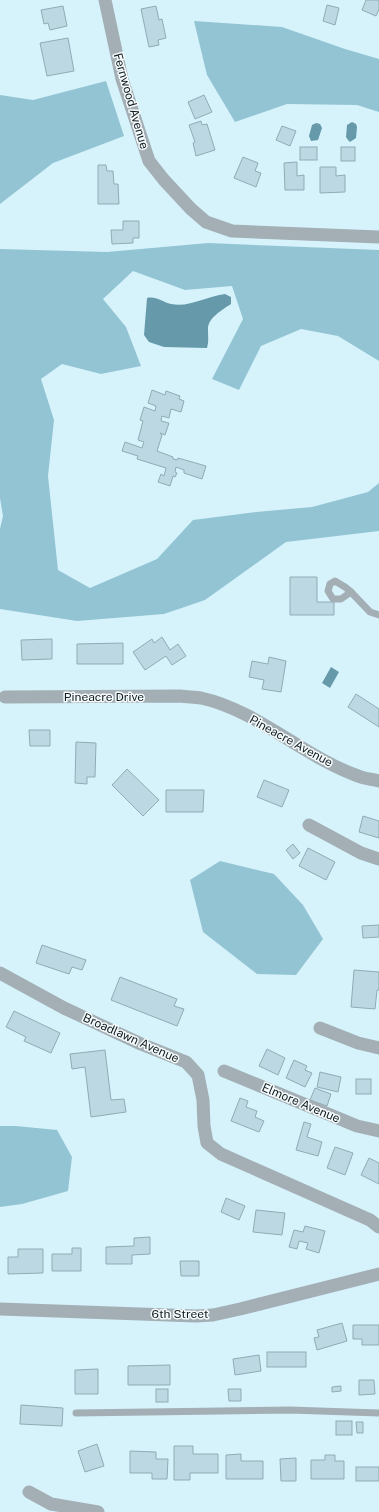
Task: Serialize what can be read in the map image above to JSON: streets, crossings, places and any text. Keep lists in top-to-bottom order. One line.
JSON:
{"streets":{"street":["Fernwood Avenue","Pineacre Drive","Pineacre Avenue","Broadlawn Avenue","Elmore Avenue","6th Street"]},"crossings":[["Pineacre Drive","Pineacre Avenue"]]}
